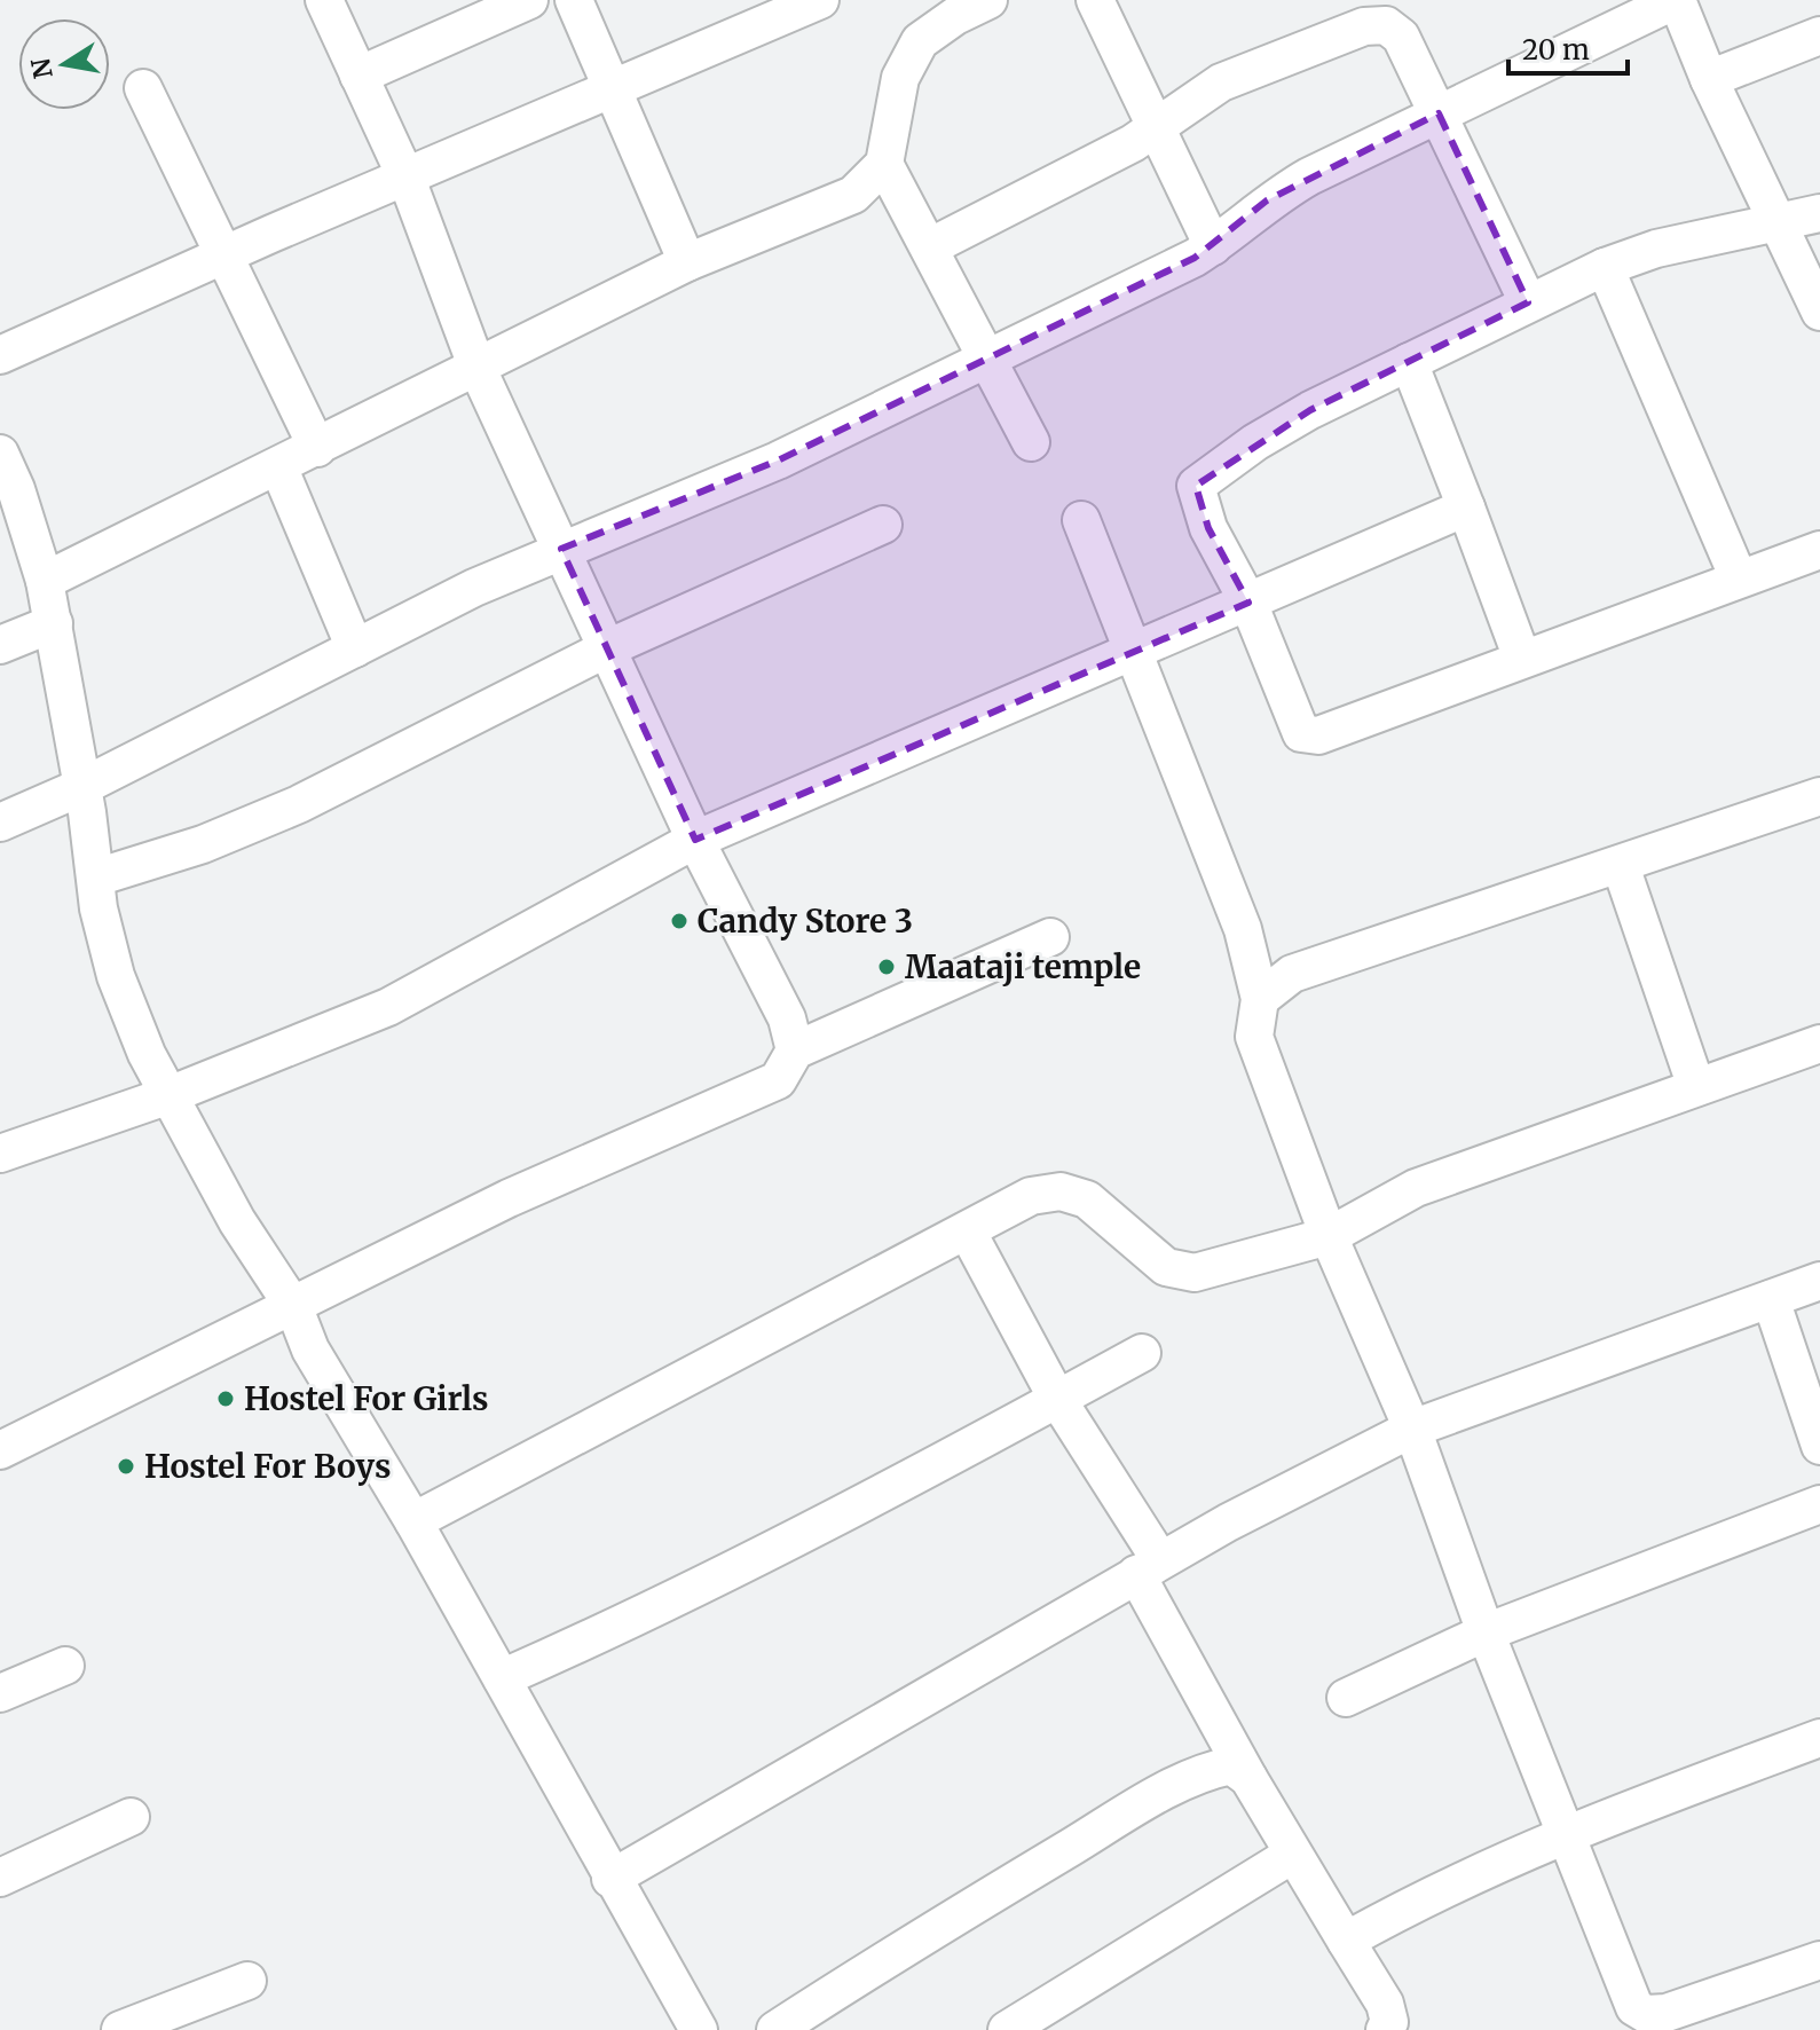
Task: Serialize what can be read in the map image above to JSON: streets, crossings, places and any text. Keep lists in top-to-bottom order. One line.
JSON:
{"places":["Candy Store 3","Maataji temple","Hostel For Girls","Hostel For Boys"],"scale_bar":"20 m","north":"left"}
